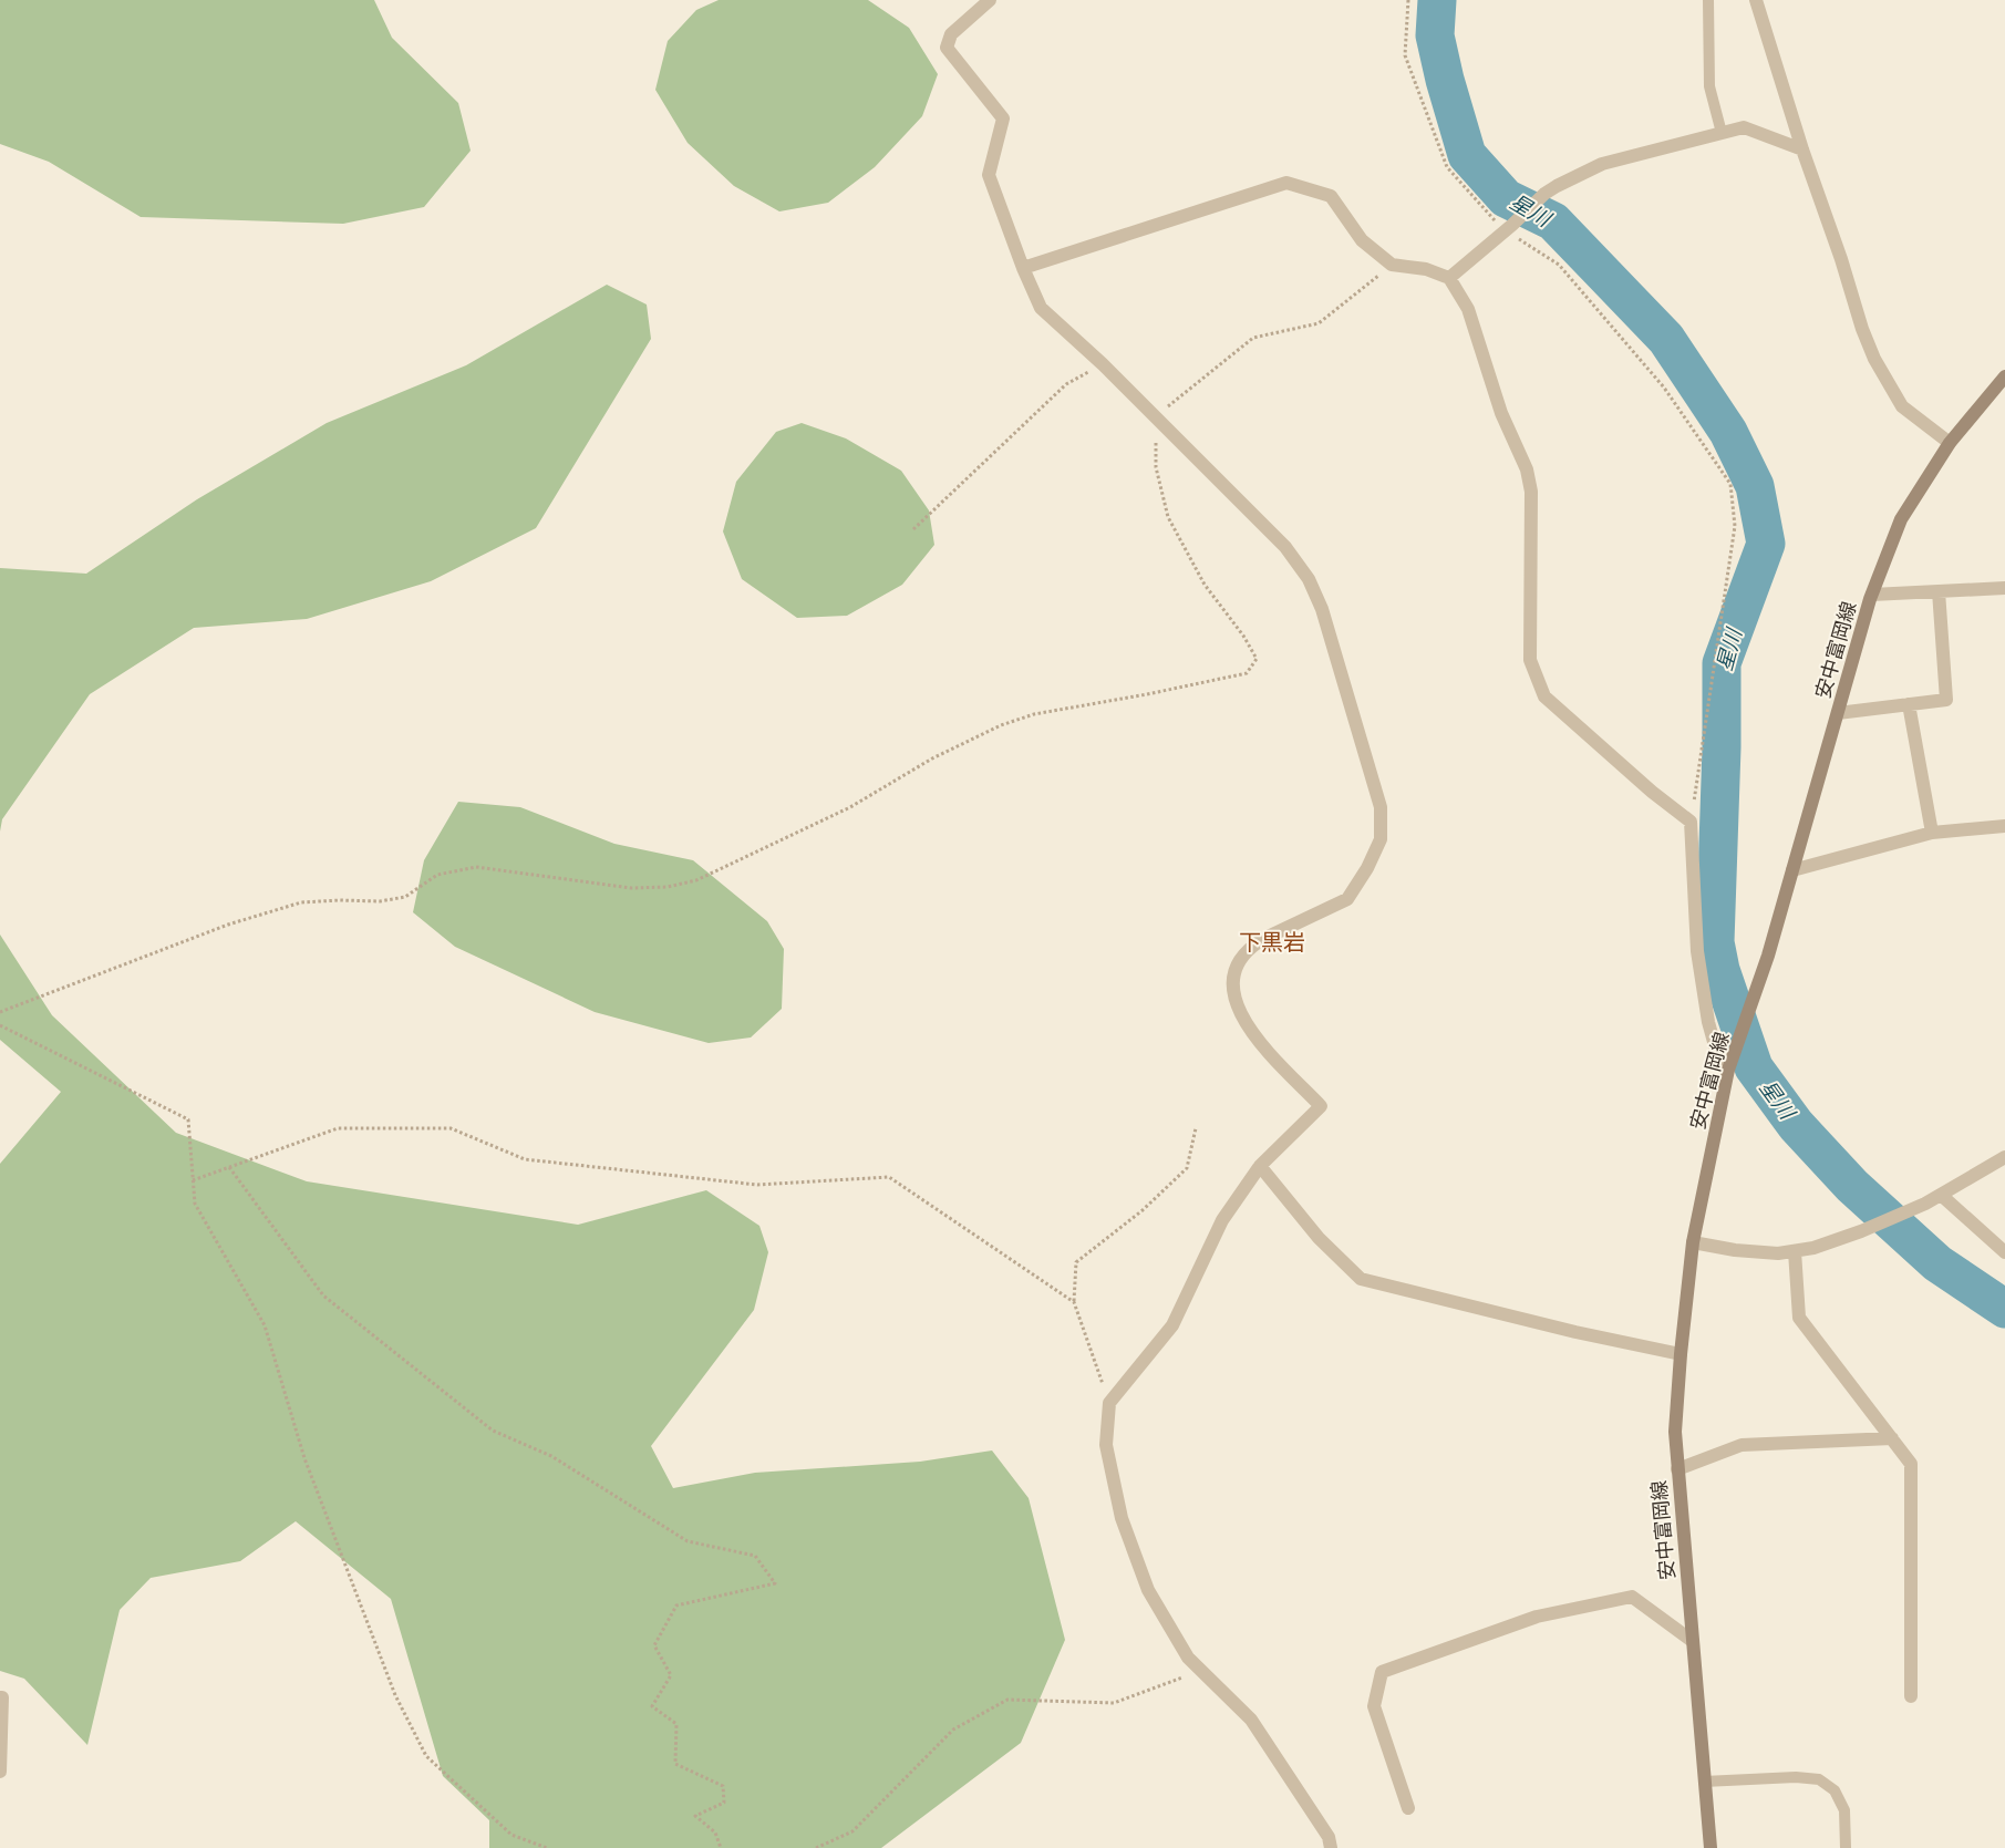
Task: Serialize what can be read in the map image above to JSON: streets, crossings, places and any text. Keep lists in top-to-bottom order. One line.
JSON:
{"streets":{"main road":["安中富岡線"]},"districts":["下黒岩"],"water":["星川"]}
